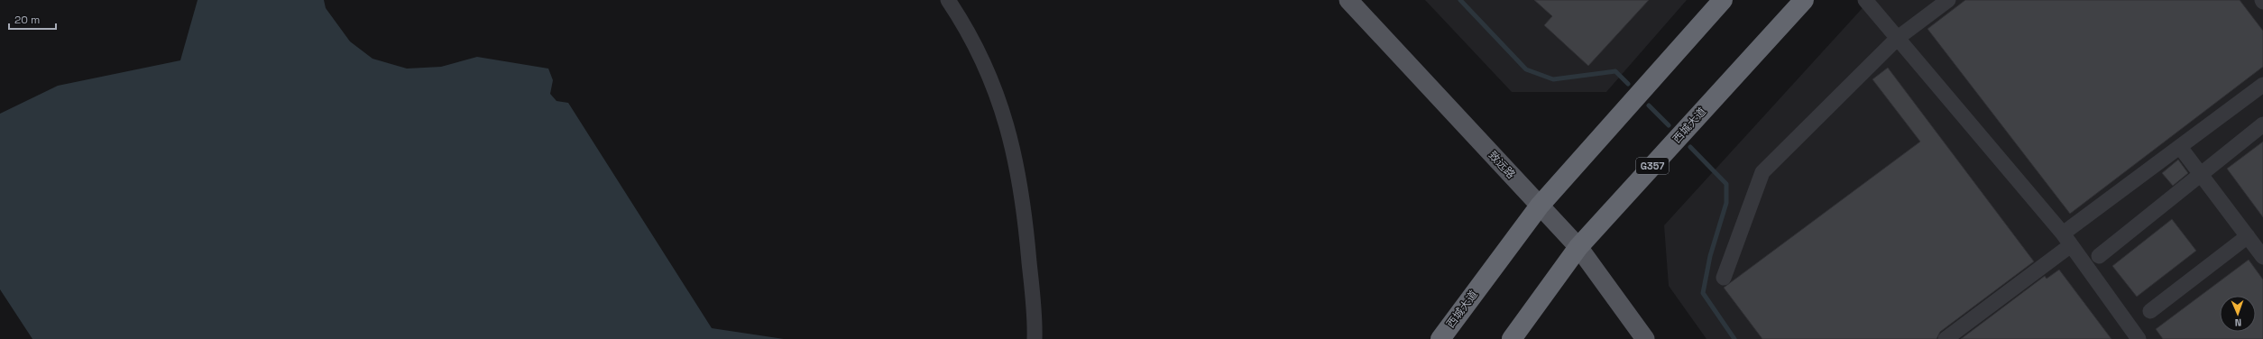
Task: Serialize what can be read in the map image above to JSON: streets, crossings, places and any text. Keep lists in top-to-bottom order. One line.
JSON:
{"streets":{"highway":["西城大道","G357"],"main road":["致远路"]},"crossings":[["西城大道","致远路"]],"scale_bar":"20 m","north":"bottom"}
